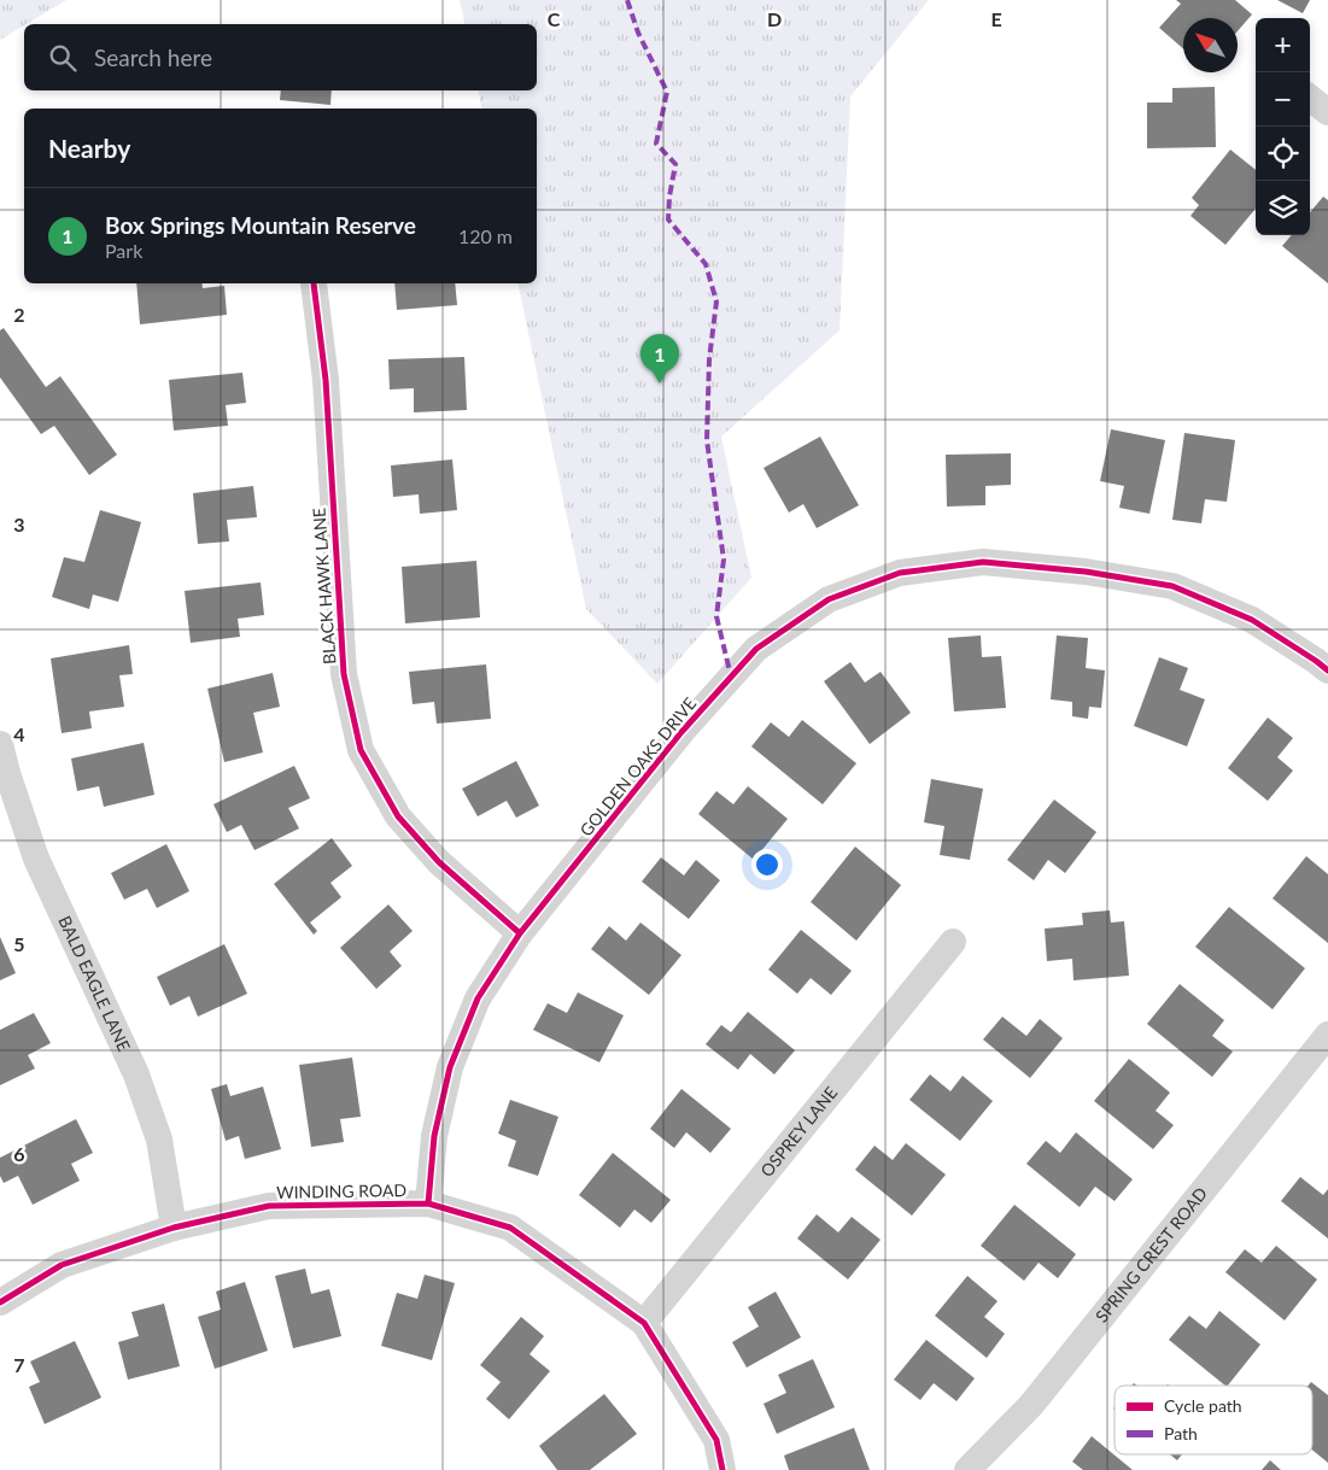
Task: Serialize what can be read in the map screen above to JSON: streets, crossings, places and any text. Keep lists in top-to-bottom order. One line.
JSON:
{"streets":{"street":["BLACK HAWK LANE","GOLDEN OAKS DRIVE","BALD EAGLE LANE","OSPREY LANE","WINDING ROAD","SPRING CREST ROAD"]},"crossings":[["BLACK HAWK LANE","GOLDEN OAKS DRIVE"],["GOLDEN OAKS DRIVE","WINDING ROAD"],["BALD EAGLE LANE","WINDING ROAD"],["OSPREY LANE","WINDING ROAD"]],"legend":["Cycle path","Path"],"north":"top left","page":{"map_buttons":["+","−"],"search":"Search here","heading":"Nearby","list":[{"mark":"1","name":"Box Springs Mountain Reserve","note":"Park","value":"120 m"}],"pins":"1"},"grid":{"columns":["C","D","E"],"rows":["2","3","4","5","6","7"]}}
